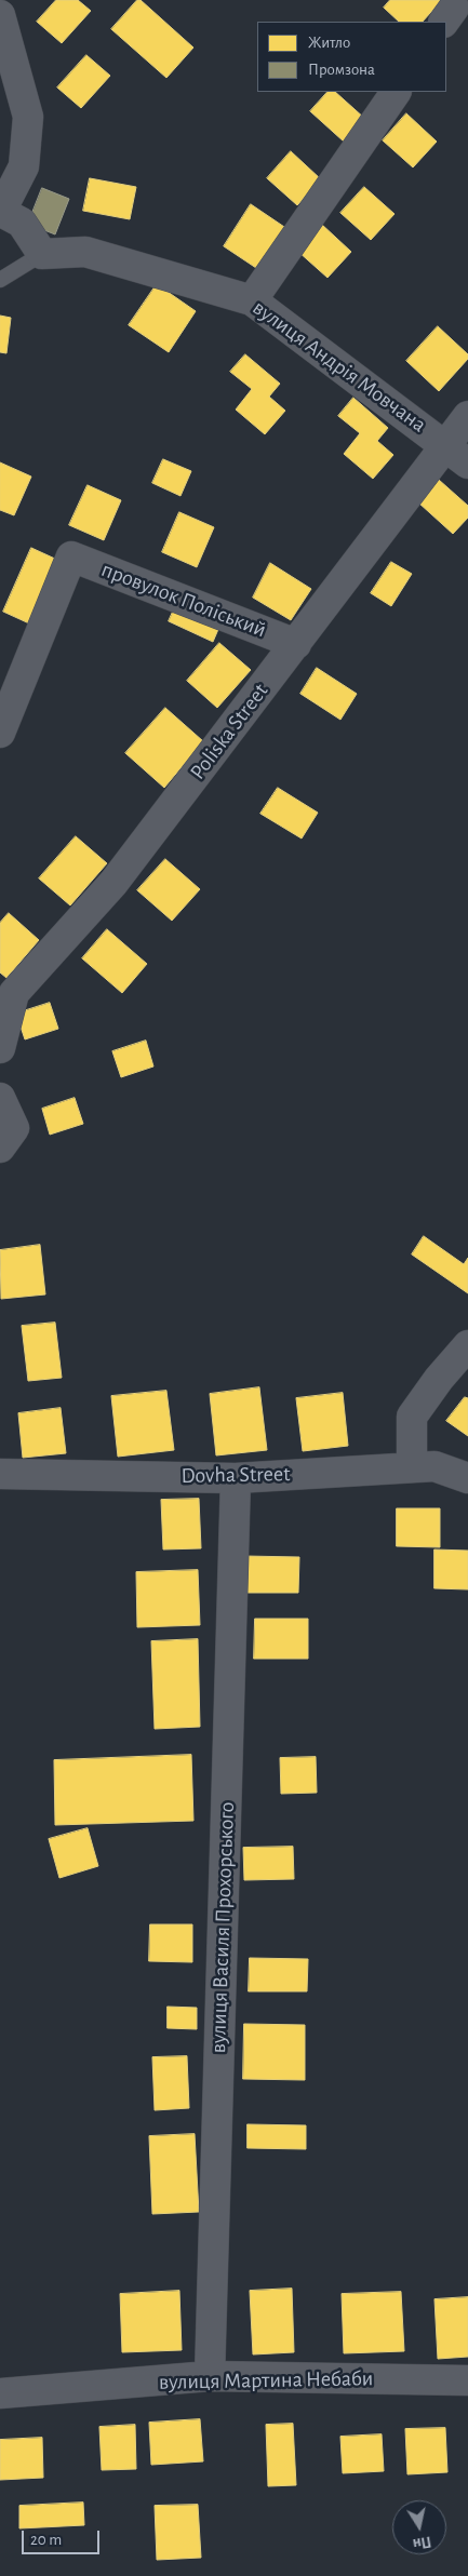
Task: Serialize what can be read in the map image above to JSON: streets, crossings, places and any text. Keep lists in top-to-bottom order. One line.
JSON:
{"streets":{"street":["вулиця Андрія Мовчана","провулок Поліський","Poliska Street","Dovha Street","вулиця Василя Прохорського","вулиця Мартина Небаби"]},"crossings":[["вулиця Андрія Мовчана","Poliska Street"],["провулок Поліський","Poliska Street"],["Dovha Street","вулиця Василя Прохорського"],["вулиця Василя Прохорського","вулиця Мартина Небаби"]],"legend":["Житло","Промзона"],"scale_bar":"20 m","north":"bottom"}
